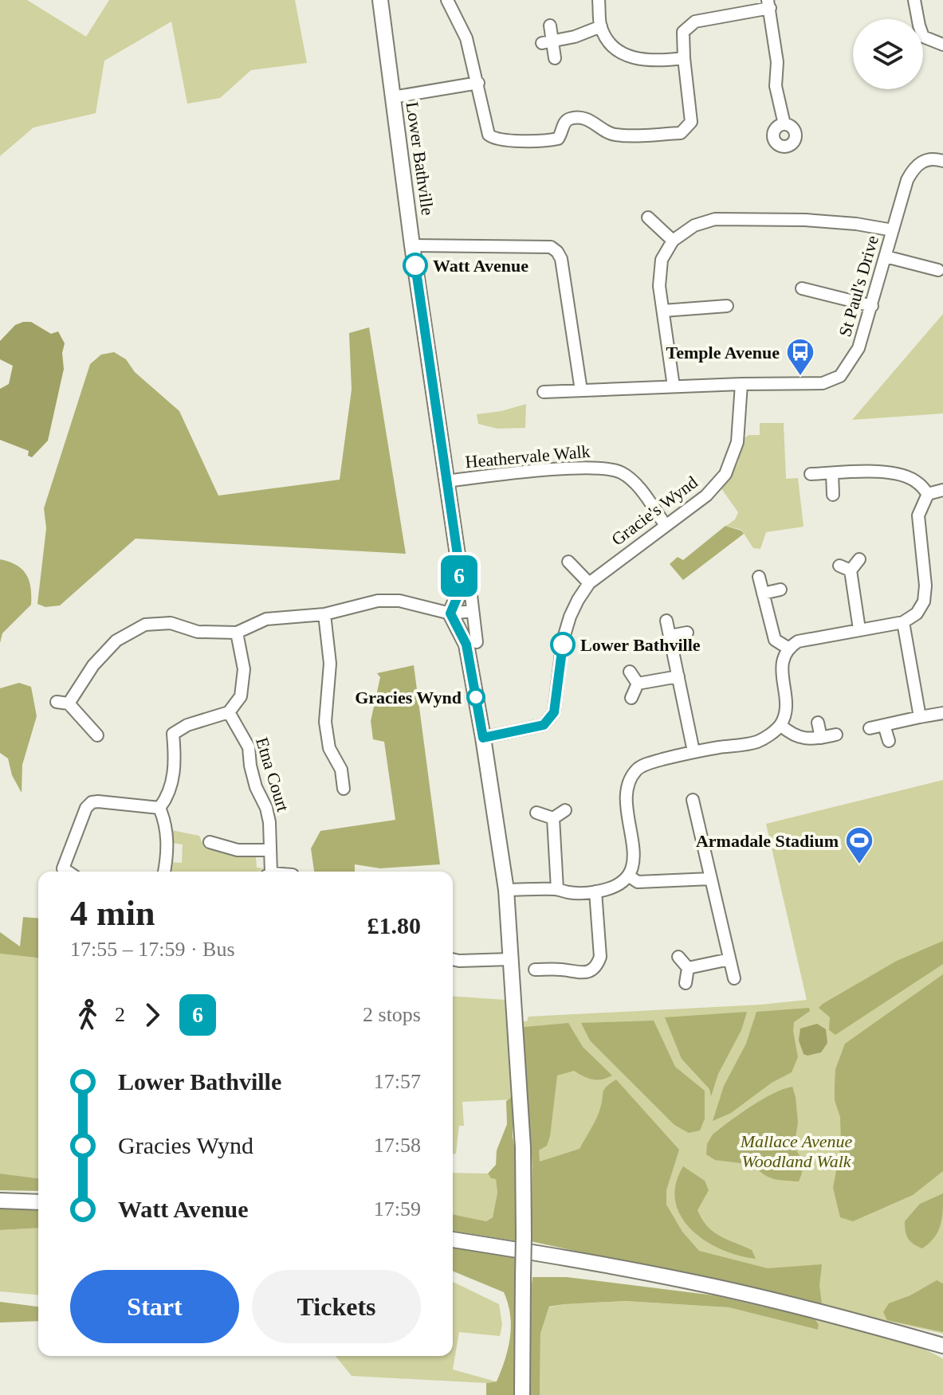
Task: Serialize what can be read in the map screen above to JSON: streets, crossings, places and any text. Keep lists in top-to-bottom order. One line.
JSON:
{"streets":{"main road":["Lower Bathville"],"street":["St Paul's Drive","Heathervale Walk","Gracie's Wynd","Etna Court"]},"crossings":[["Lower Bathville","Heathervale Walk"],["St Paul's Drive","Gracie's Wynd"],["Heathervale Walk","Gracie's Wynd"]],"parks":["Mallace Avenue Woodland Walk"],"places":{"other":["Watt Avenue","Lower Bathville","Gracies Wynd"],"bus stop":["Temple Avenue"],"sports":["Armadale Stadium"]},"lines":["bus line 6"],"page":{"on_map":"6","heading":["4 min","17:55 – 17:59 · Bus","£1.80"],"legs":["2","6","2 stops"],"list":[{"name":"Lower Bathville","value":"17:57"},{"name":"Gracies Wynd","value":"17:58"},{"name":"Watt Avenue","value":"17:59"}],"buttons":["Start","Tickets"]}}
